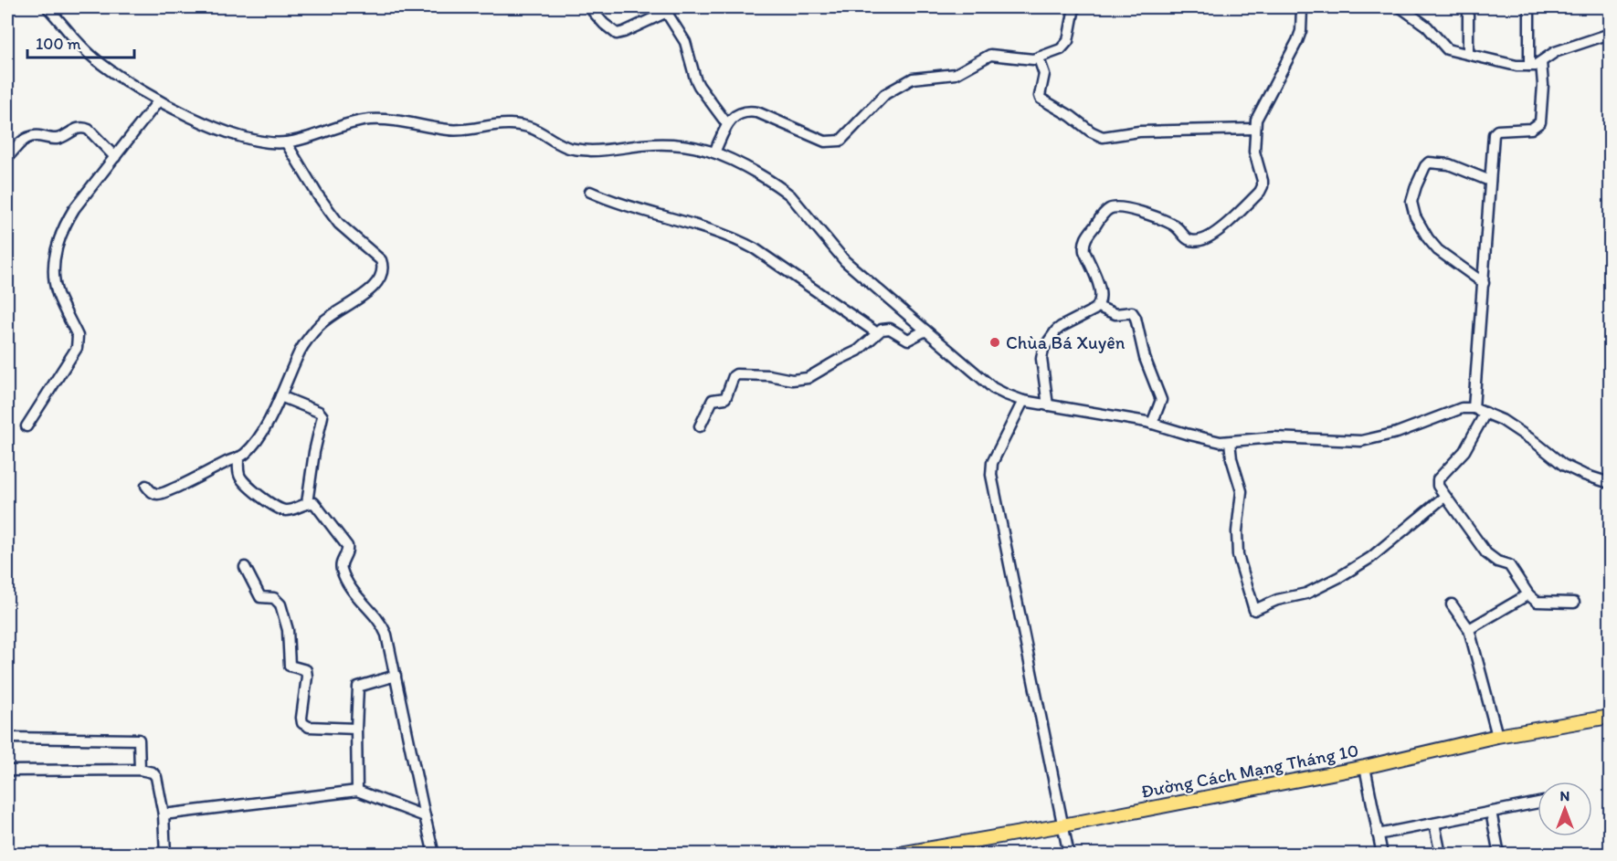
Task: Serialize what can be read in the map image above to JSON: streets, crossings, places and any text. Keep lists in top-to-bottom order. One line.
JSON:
{"streets":{"main road":["Đường Cách Mạng Tháng 10"]},"places":["Chùa Bá Xuyên"],"scale_bar":"100 m","north":"top"}
